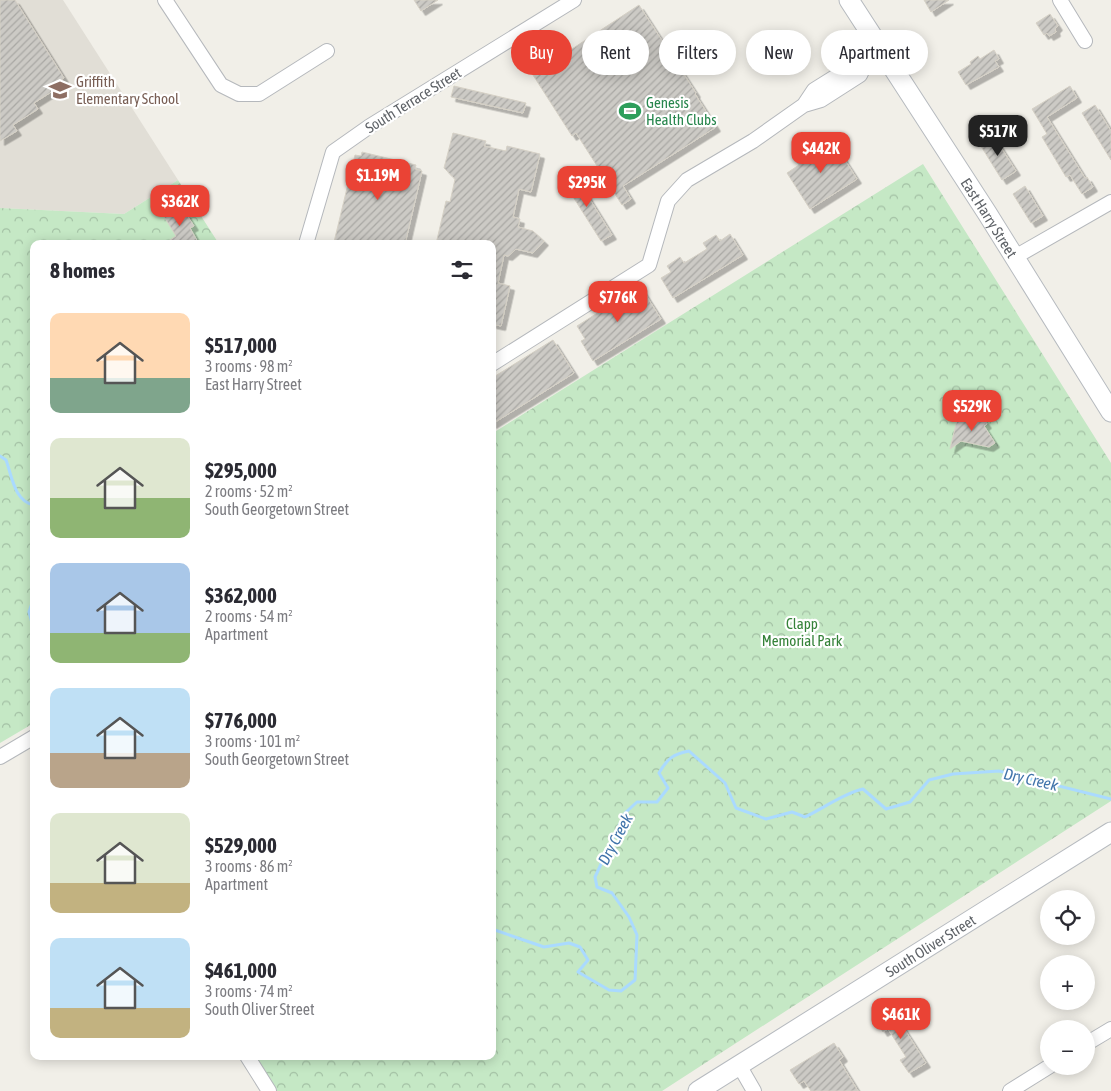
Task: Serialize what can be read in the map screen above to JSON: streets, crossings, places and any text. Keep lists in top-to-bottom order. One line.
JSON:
{"streets":{"main road":["East Harry Street","South Oliver Street"],"street":["South Terrace Street"]},"water":["Dry Creek"],"parks":["Clapp Memorial Park"],"places":{"school or university":["Griffith Elementary School"],"sports":["Genesis Health Clubs"]},"page":{"chip":["Buy","Rent","Filters","New","Apartment"],"price":["$517K","$442K","$1.19M","$295K","$362K","$776K","$529K","$461K"],"heading":"8 homes","list":[{"name":"$517,000","note":"3 rooms · 98 m² · East Harry Street"},{"name":"$295,000","note":"2 rooms · 52 m² · South Georgetown Street"},{"name":"$362,000","note":"2 rooms · 54 m² · Apartment"},{"name":"$776,000","note":"3 rooms · 101 m² · South Georgetown Street"},{"name":"$529,000","note":"3 rooms · 86 m² · Apartment"},{"name":"$461,000","note":"3 rooms · 74 m² · South Oliver Street"}],"map_buttons":["+","−"]}}
